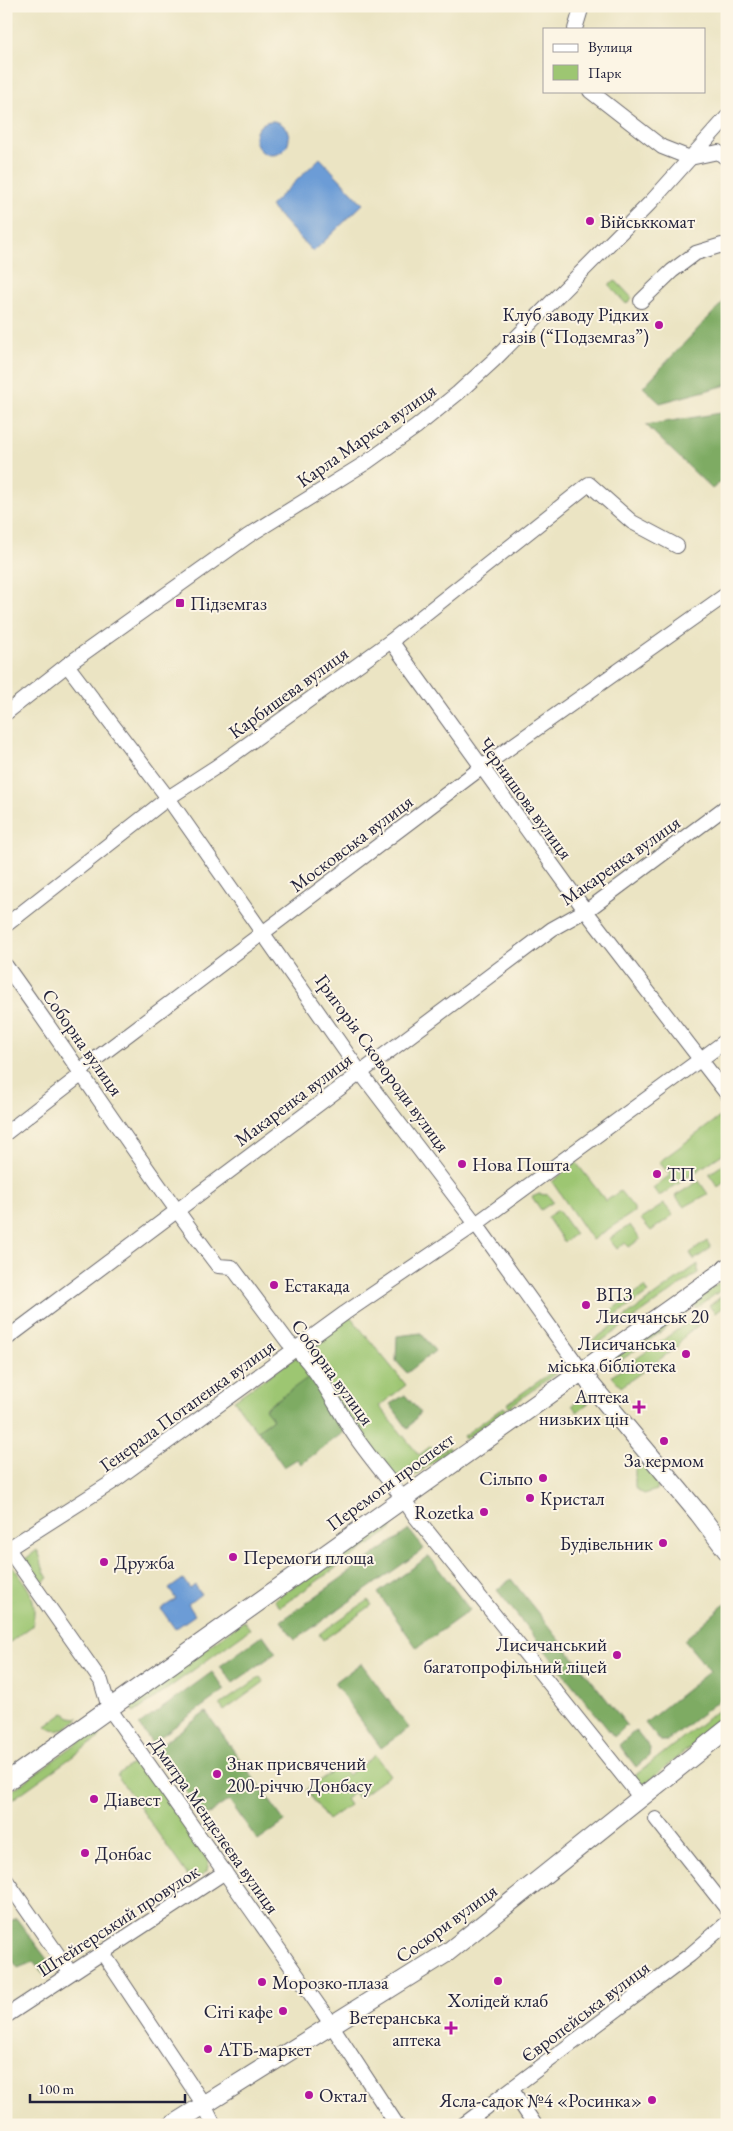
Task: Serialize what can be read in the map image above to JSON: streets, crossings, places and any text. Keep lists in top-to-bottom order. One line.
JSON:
{"streets":{"main road":["Григорія Сковороди вулиця","Перемоги проспект","Сосюри вулиця"],"street":["Карла Маркса вулиця","Карбишева вулиця","Чернишова вулиця","Московська вулиця","Макаренка вулиця","Соборна вулиця","Генерала Потапенка вулиця","Дмитра Менделєєва вулиця","Штейгерський провулок","Європейська вулиця"]},"crossings":[["Карла Маркса вулиця","Григорія Сковороди вулиця"],["Карбишева вулиця","Чернишова вулиця"],["Карбишева вулиця","Григорія Сковороди вулиця"],["Чернишова вулиця","Московська вулиця"],["Чернишова вулиця","Макаренка вулиця"],["Чернишова вулиця","Генерала Потапенка вулиця"],["Московська вулиця","Соборна вулиця"],["Московська вулиця","Григорія Сковороди вулиця"],["Макаренка вулиця","Соборна вулиця"],["Макаренка вулиця","Григорія Сковороди вулиця"],["Соборна вулиця","Генерала Потапенка вулиця"],["Соборна вулиця","Перемоги проспект"],["Соборна вулиця","Сосюри вулиця"],["Григорія Сковороди вулиця","Генерала Потапенка вулиця"],["Григорія Сковороди вулиця","Перемоги проспект"],["Генерала Потапенка вулиця","Дмитра Менделєєва вулиця"],["Перемоги проспект","Дмитра Менделєєва вулиця"],["Дмитра Менделєєва вулиця","Штейгерський провулок"],["Дмитра Менделєєва вулиця","Сосюри вулиця"]],"places":{"other":["Військкомат","Клуб заводу Рідких газів (“Подземгаз”)","Нова Пошта","ТП","Естакада","ВПЗ Лисичанськ 20","Лисичанська мiська бiблiотека","За кермом","Сiльпо","Кристал","Rozetka","Будівельник","Перемоги площа","Дружба","Лисичанський багатопрофільний ліцей","Знак присвячений 200-річчю Донбасу","Діавест","Донбас","Холідей клаб","Морозко-плаза","Сіті кафе","АТБ-маркет","Октал","Ясла-садок №4 «Росинка»"],"transit":["Підземгаз"],"health":["Аптека низьких цін","Ветеранська аптека"]},"legend":["Вулиця","Парк"],"scale_bar":"100 m"}
